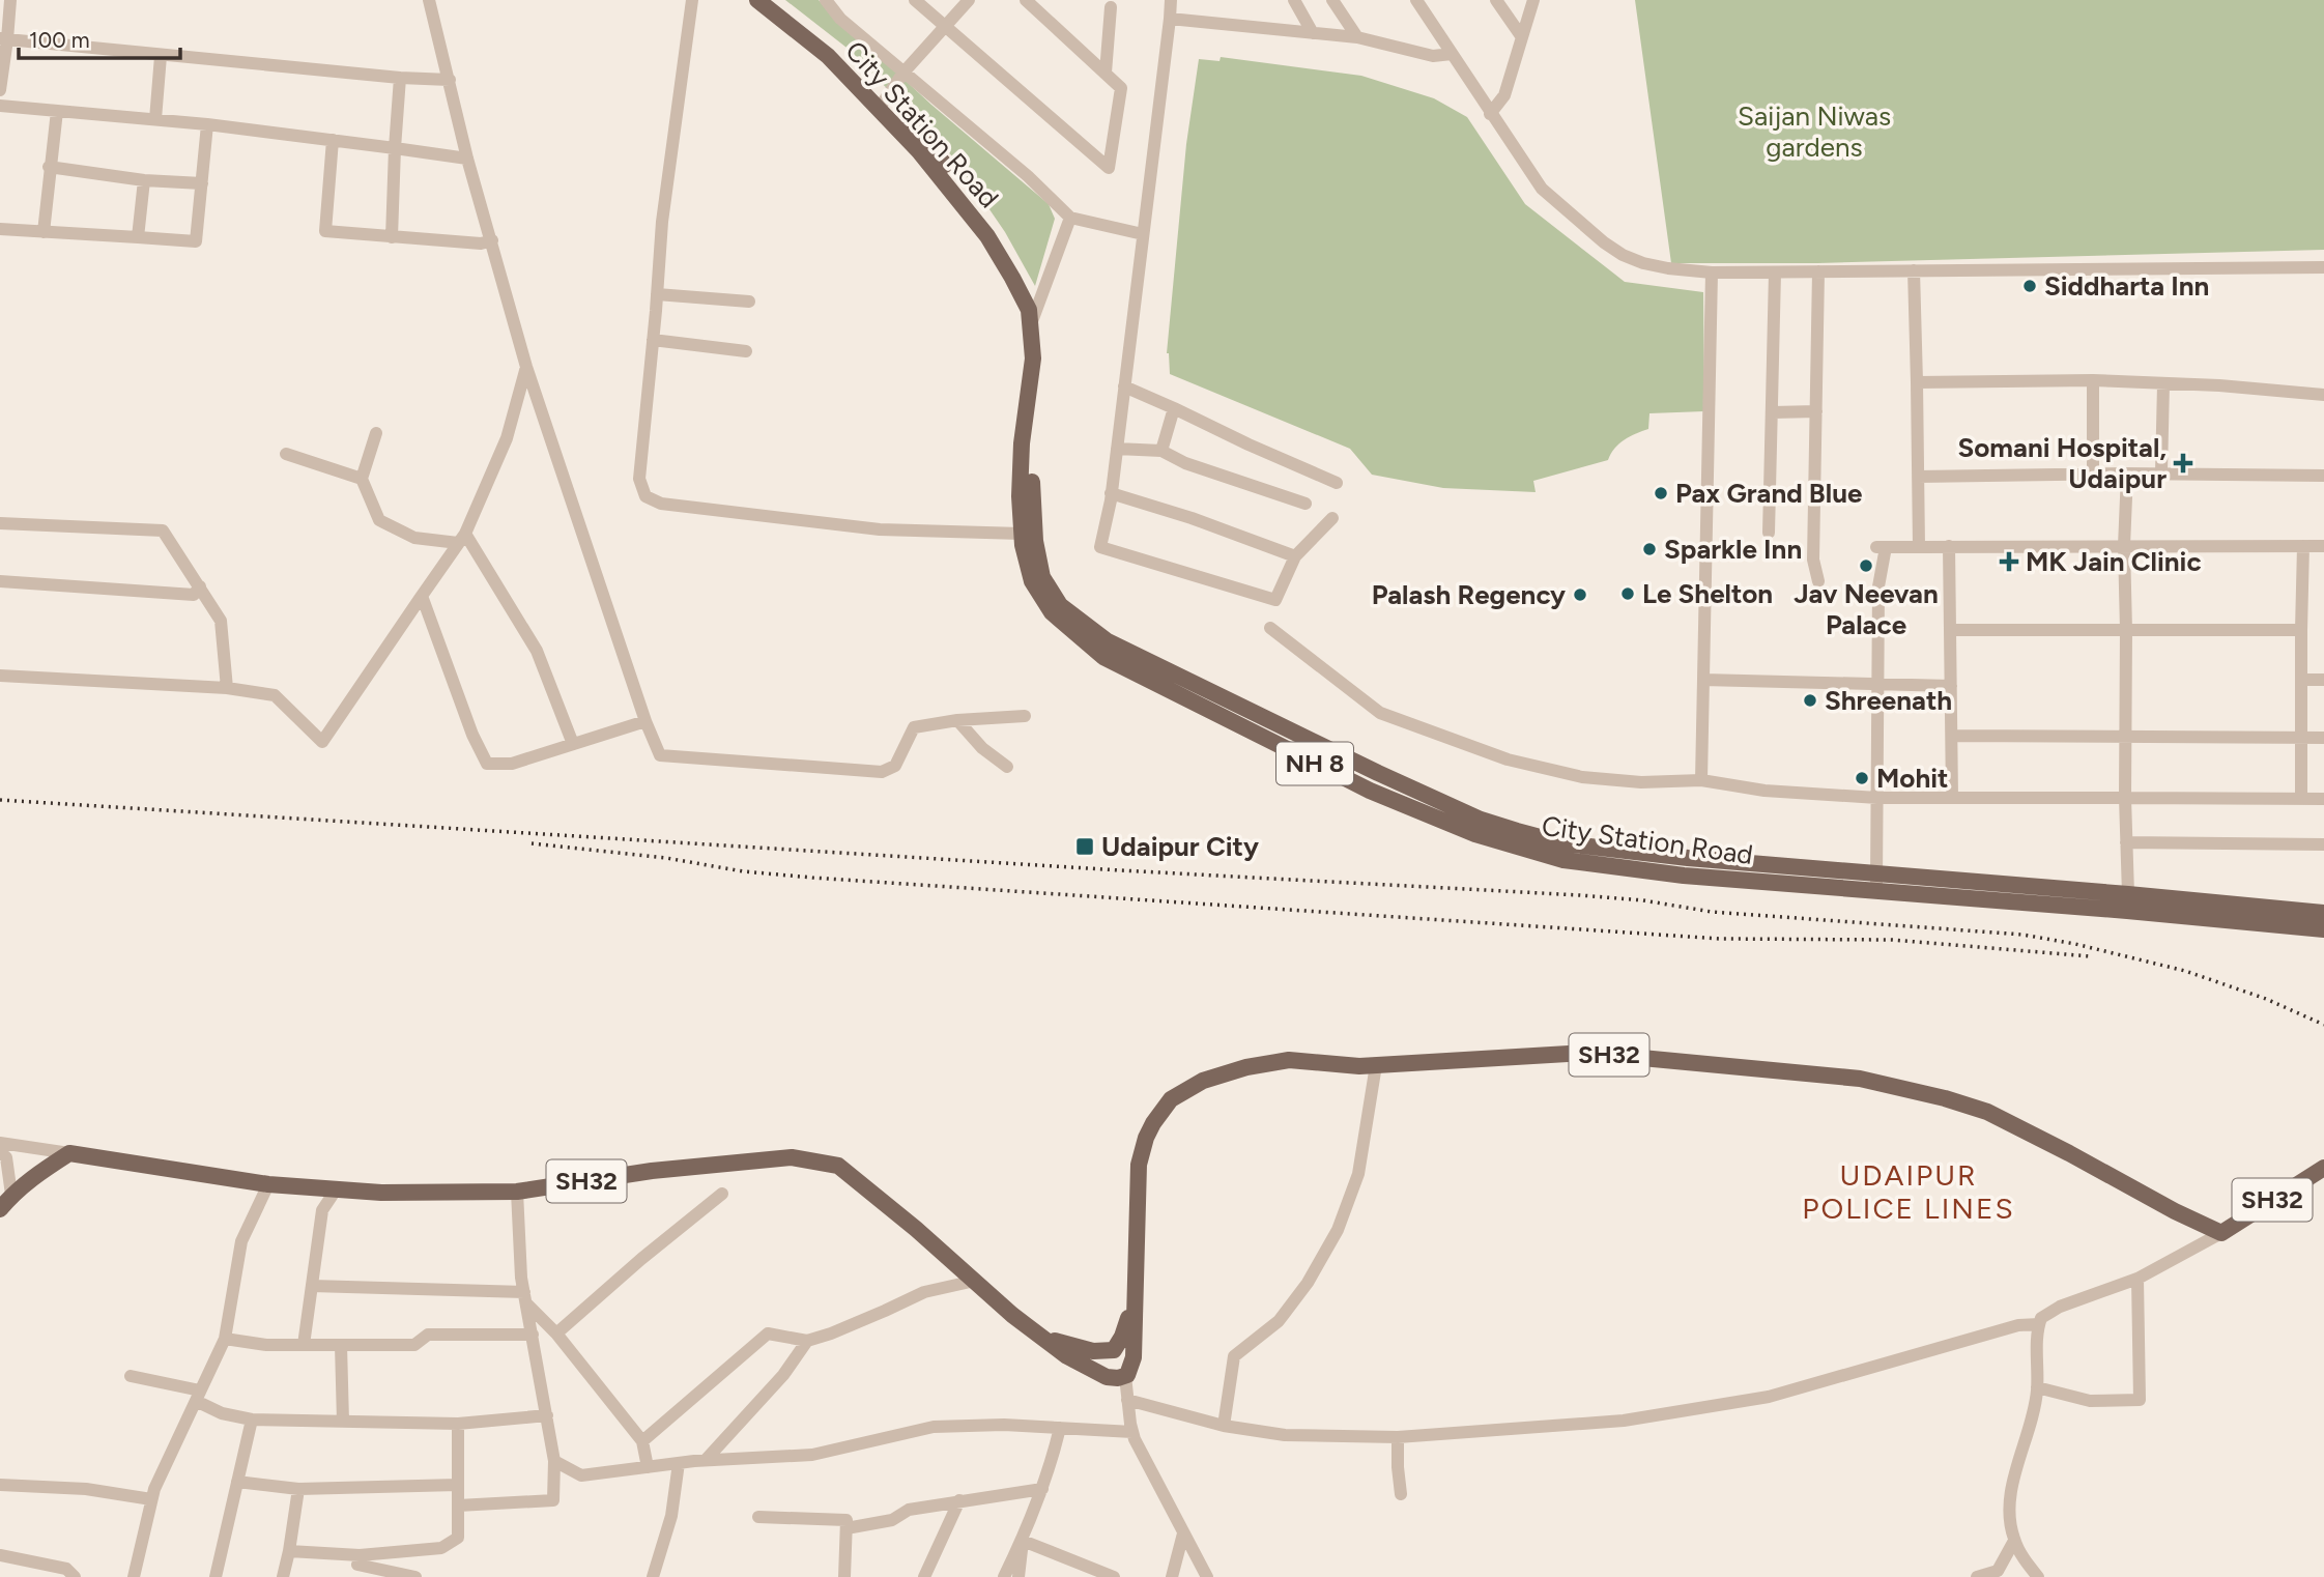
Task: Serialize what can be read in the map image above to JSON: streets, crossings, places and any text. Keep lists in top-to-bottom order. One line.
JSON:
{"streets":{"main road":["City Station Road","NH 8","SH32"]},"districts":["UDAIPUR POLICE LINES"],"parks":["Saijan Niwas gardens"],"places":{"other":["Siddharta Inn","Pax Grand Blue","Sparkle Inn","Jav Neevan Palace","Le Shelton","Palash Regency","Shreenath","Mohit"],"health":["Somani Hospital, Udaipur","MK Jain Clinic"],"transit":["Udaipur City"]},"scale_bar":"100 m"}
